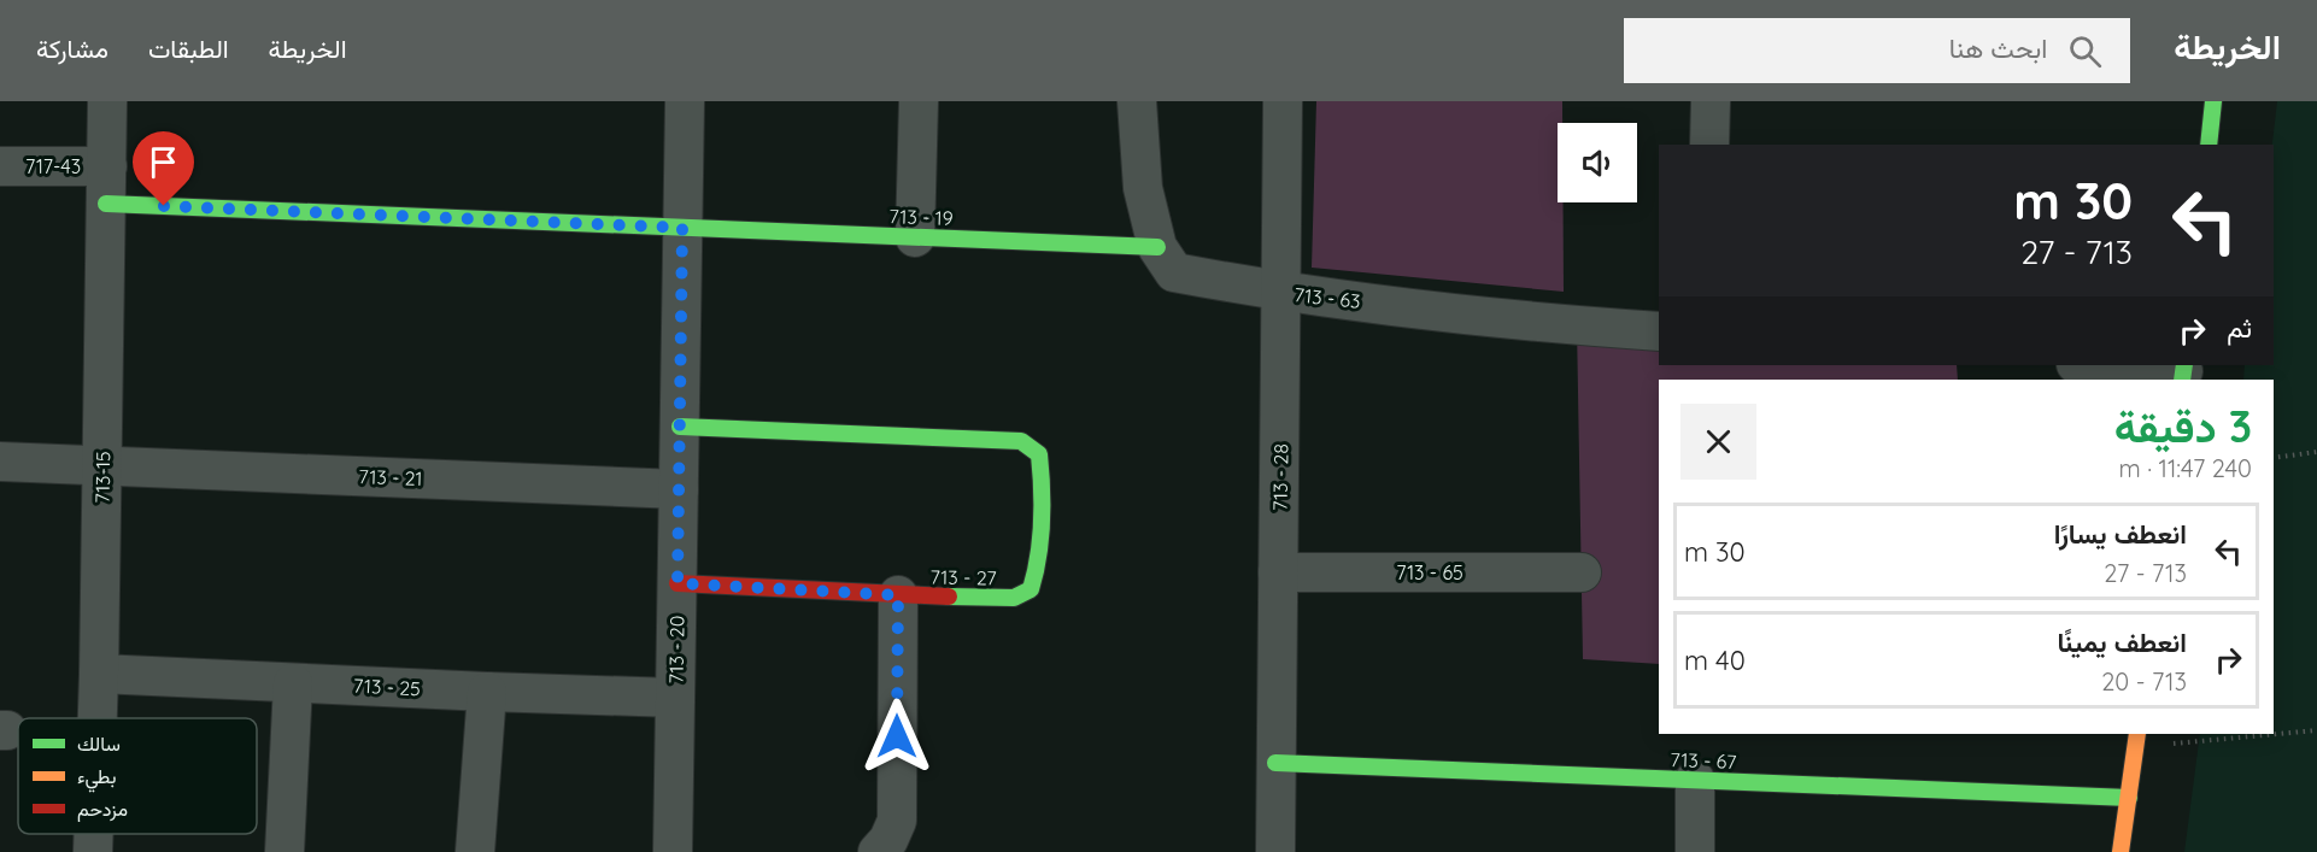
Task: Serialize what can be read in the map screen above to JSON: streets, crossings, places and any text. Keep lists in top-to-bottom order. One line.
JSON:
{"streets":{"street":["717-43","713 - 19","713 - 63","713-15","713 - 21","713 - 28","713 - 65","713 - 27","713 - 20","713 - 25","713 - 67"]},"crossings":[["717-43","713-15"],["713 - 19","713 - 63"],["713 - 19","713-15"],["713 - 19","713 - 20"],["713 - 63","713 - 28"],["713-15","713 - 21"],["713-15","713 - 25"],["713 - 21","713 - 20"],["713 - 28","713 - 65"],["713 - 28","713 - 67"],["713 - 27","713 - 20"],["713 - 20","713 - 25"]],"legend":["سالك","بطيء","مزدحم"],"page":{"header":"الخريطة","search":"ابحث هنا","nav":["الخريطة","الطبقات","مشاركة"],"turn":["30 m","713 - 27"],"then":"ثم","heading":["3 دقيقة","240 m · 11:47"],"list":[{"name":"انعطف يسارًا","note":"713 - 27","value":"30 m"},{"name":"انعطف يمينًا","note":"713 - 20","value":"40 m"}]}}
